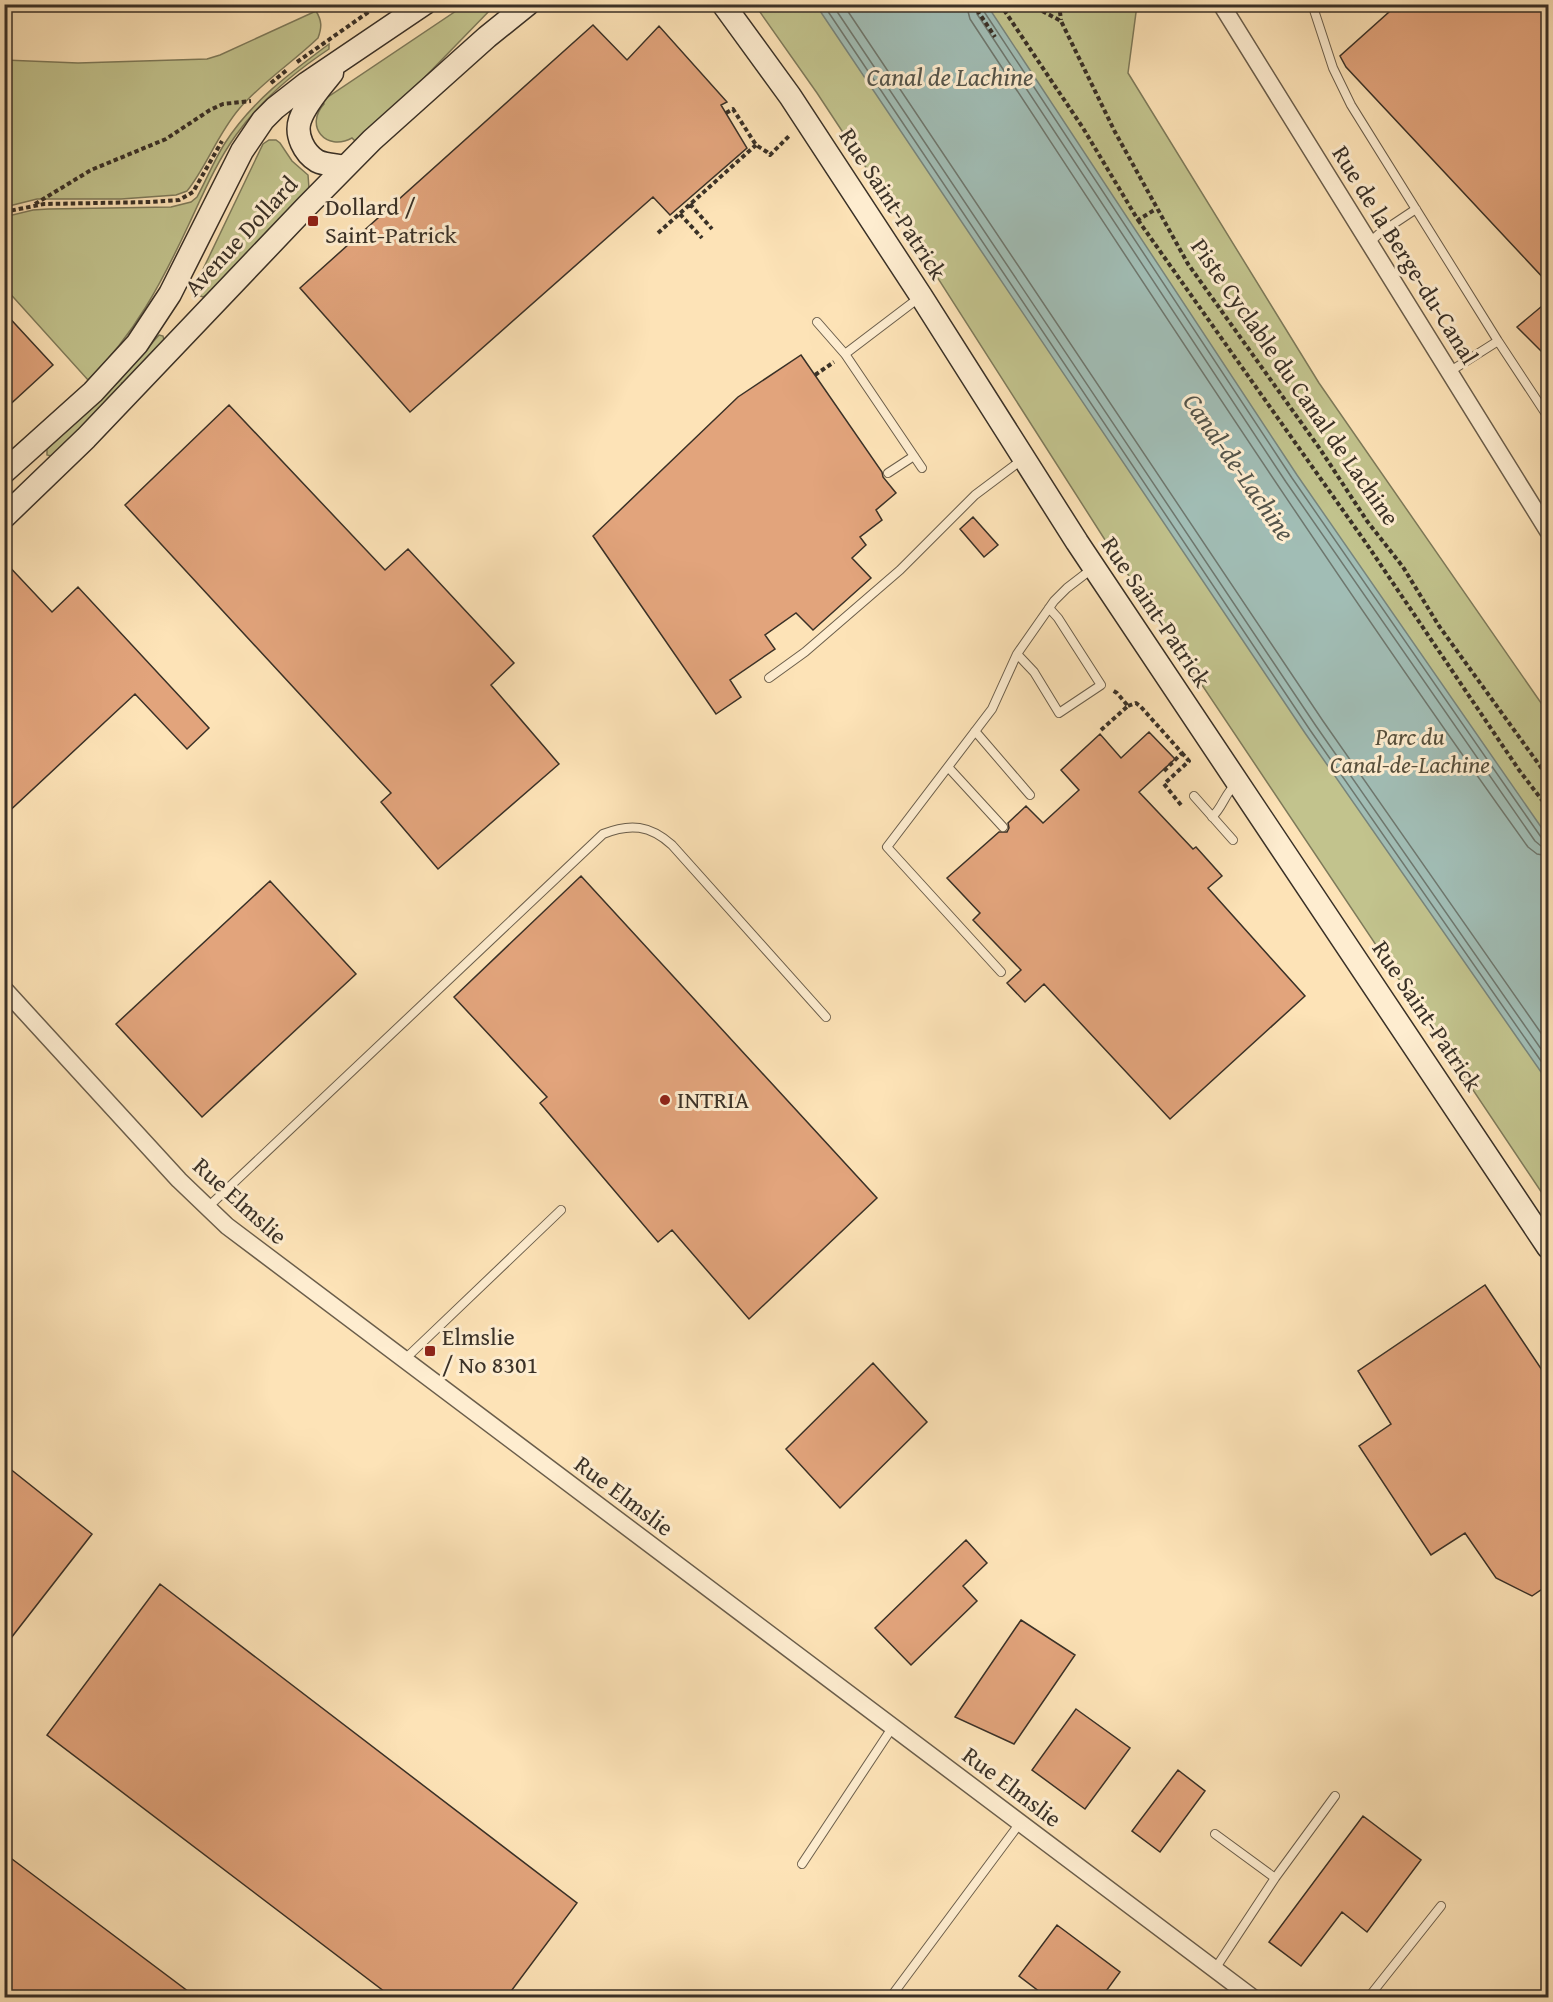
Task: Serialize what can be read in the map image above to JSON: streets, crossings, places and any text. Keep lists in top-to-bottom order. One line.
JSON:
{"streets":{"main road":["Rue Saint-Patrick","Avenue Dollard"],"street":["Rue de la Berge-du-Canal","Rue Elmslie"],"path":["Piste Cyclable du Canal de Lachine"]},"water":["Canal de Lachine","Canal-de-Lachine"],"parks":["Parc du Canal-de-Lachine"],"places":{"transit":["Dollard / Saint-Patrick","Elmslie / No 8301"],"other":["INTRIA"]}}
